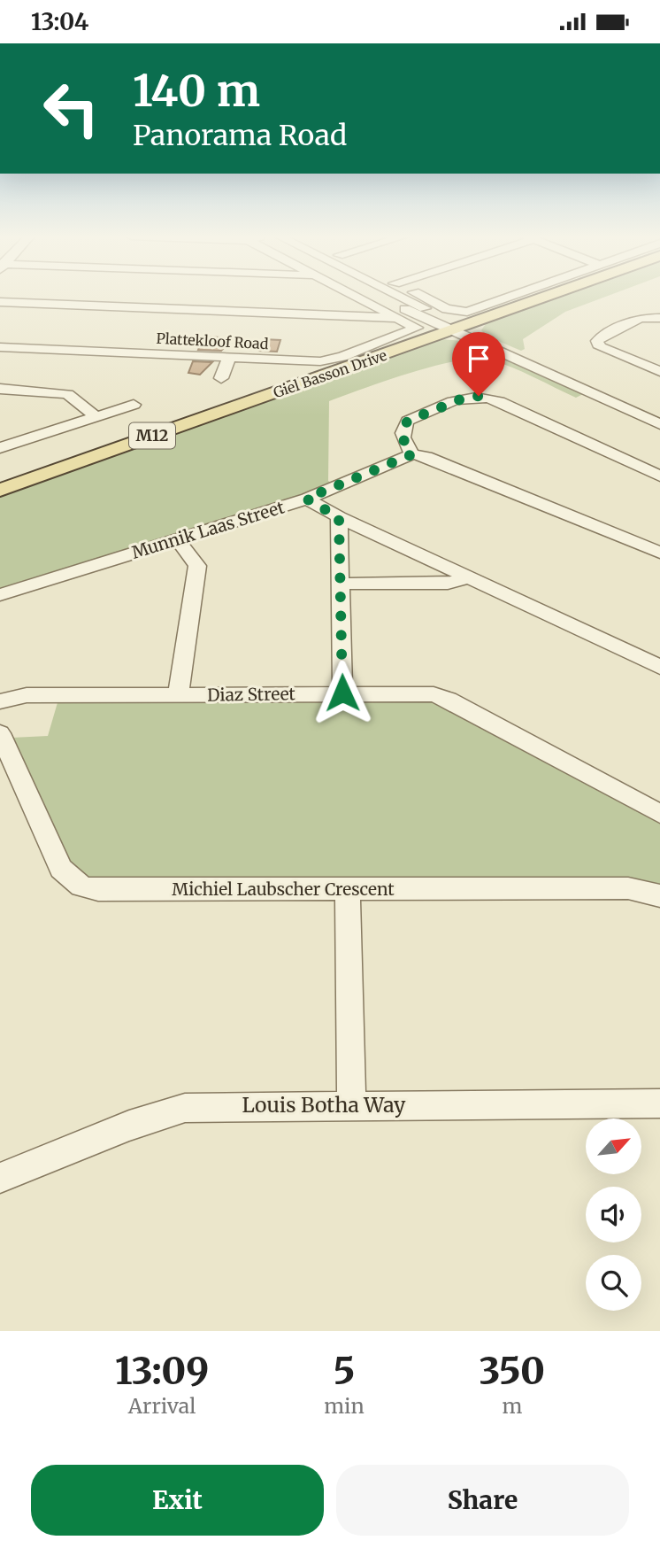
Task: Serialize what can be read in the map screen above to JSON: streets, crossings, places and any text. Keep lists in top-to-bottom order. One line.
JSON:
{"streets":{"main road":["Giel Basson Drive","M12"],"street":["Plattekloof Road","Munnik Laas Street","Diaz Street","Michiel Laubscher Crescent","Louis Botha Way"]},"north":"top right","page":{"status":"13:04","turn":["140 m","Panorama Road"],"eta":["13:09","Arrival","5","min","350","m"],"buttons":["Exit","Share"]}}
